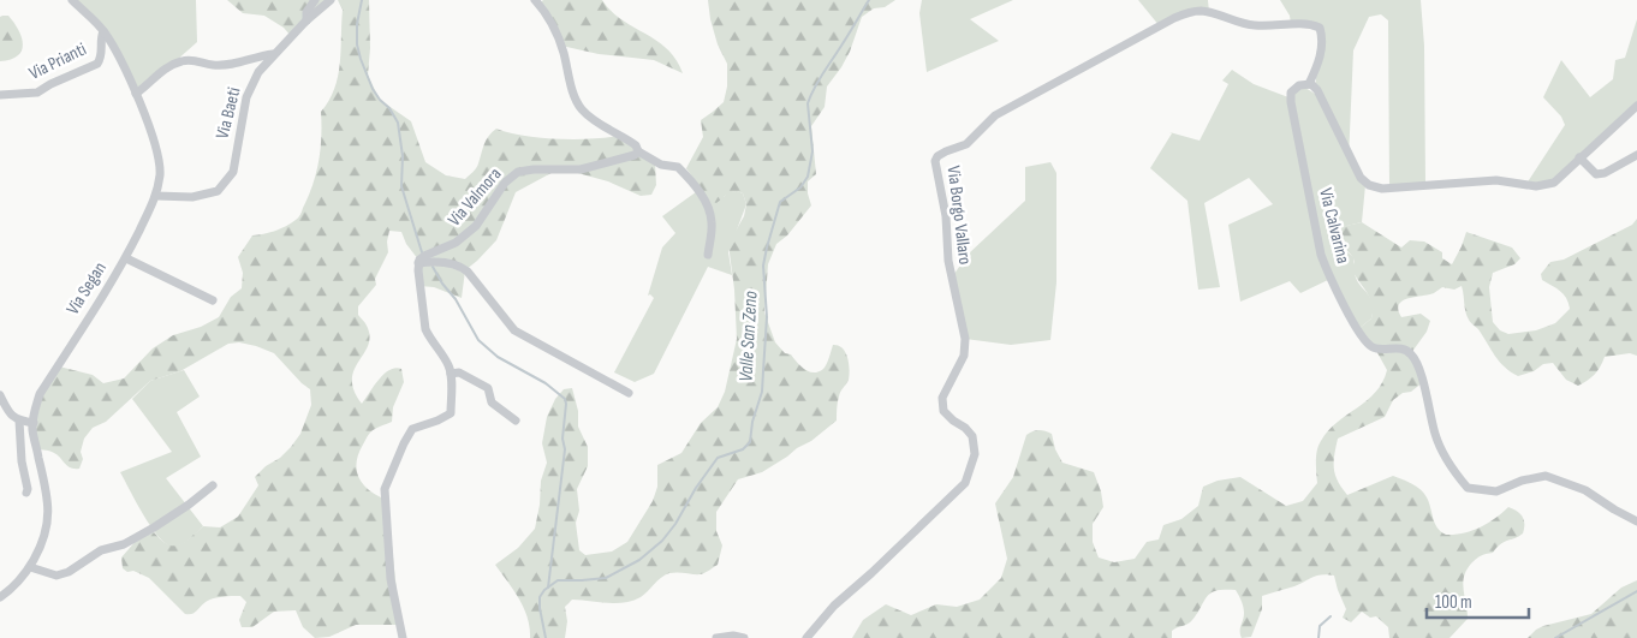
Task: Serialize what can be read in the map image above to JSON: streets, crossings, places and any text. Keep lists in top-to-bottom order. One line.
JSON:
{"streets":{"street":["Via Prianti","Via Baeti","Via Valmora","Via Borgo Vallaro","Via Calvarina","Via Segan"]},"crossings":[["Via Prianti","Via Segan"],["Via Baeti","Via Segan"],["Via Borgo Vallaro","Via Calvarina"]],"water":["Valle San Zeno"],"scale_bar":"100 m"}
